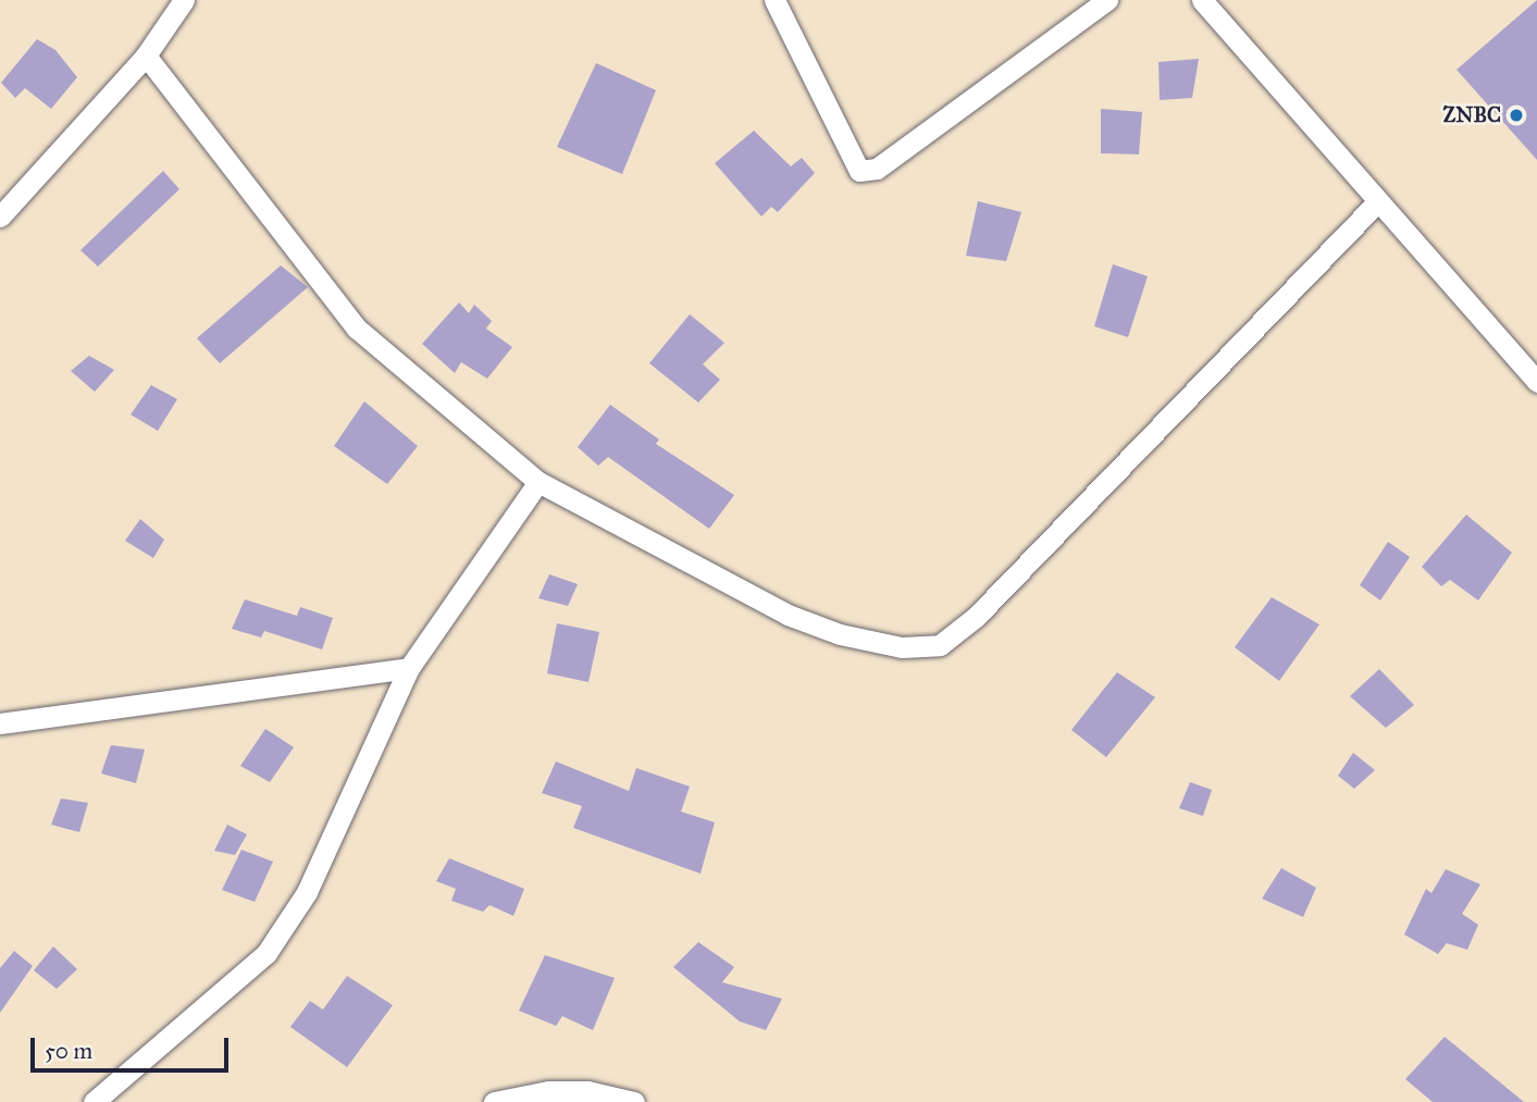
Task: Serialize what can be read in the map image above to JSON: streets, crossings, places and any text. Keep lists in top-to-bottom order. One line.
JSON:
{"places":["ZNBC"],"scale_bar":"50 m"}
